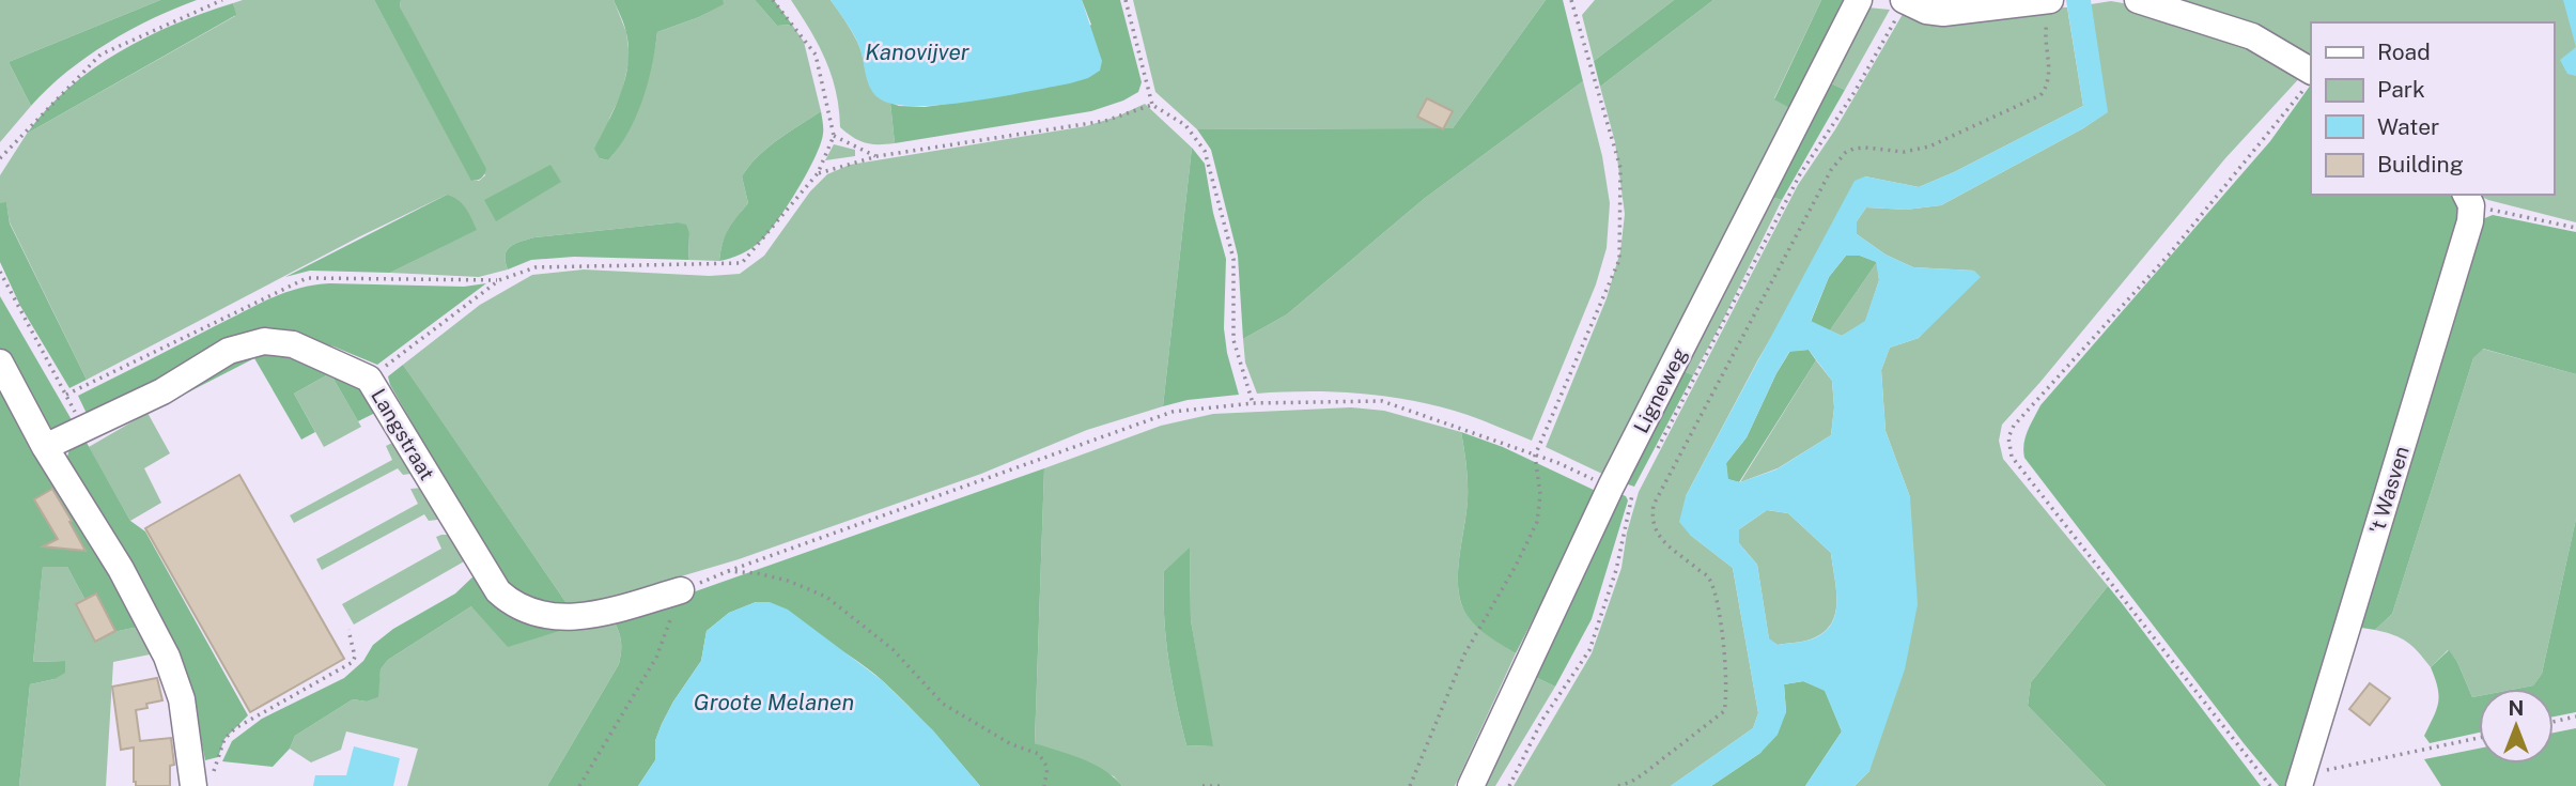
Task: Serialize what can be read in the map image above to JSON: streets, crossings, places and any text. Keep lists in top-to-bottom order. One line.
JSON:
{"streets":{"street":["Ligneweg","Langstraat","'t Wasven"]},"water":["Kanovijver","Groote Melanen"],"legend":["Road","Park","Water","Building"],"north":"top"}
